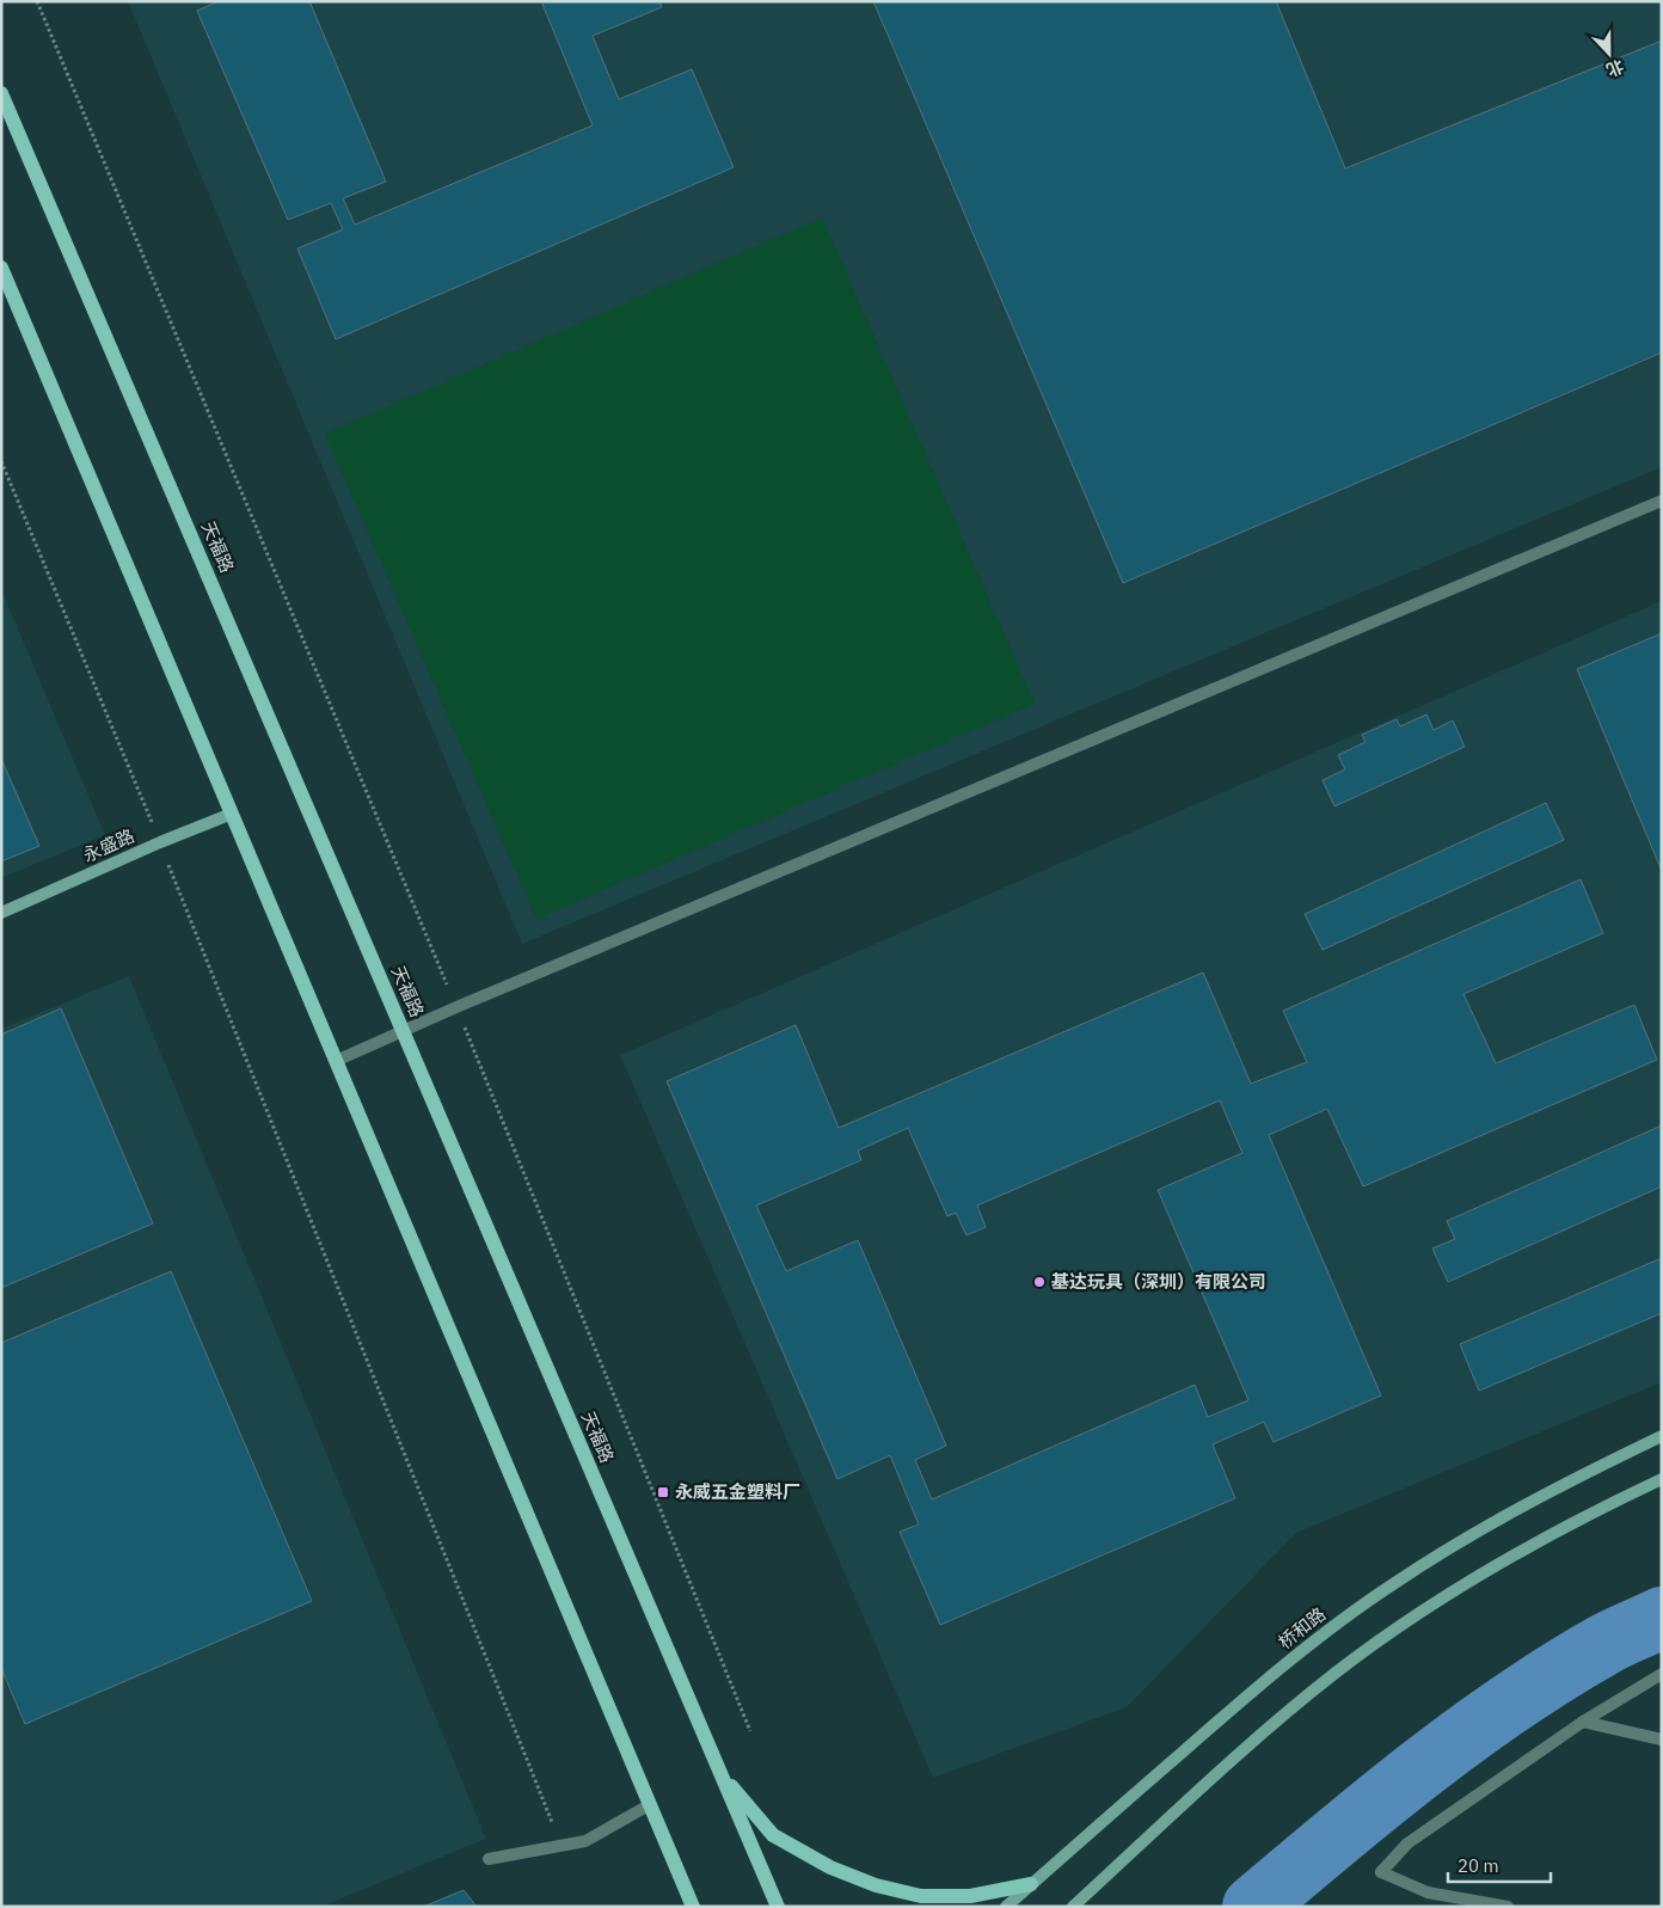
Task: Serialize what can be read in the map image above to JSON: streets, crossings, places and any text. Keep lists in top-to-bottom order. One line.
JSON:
{"streets":{"main road":["天福路","永盛路","桥和路"]},"places":{"other":["基达玩具（深圳）有限公司"],"transit":["永威五金塑料厂"]},"scale_bar":"20 m","north":"bottom"}
